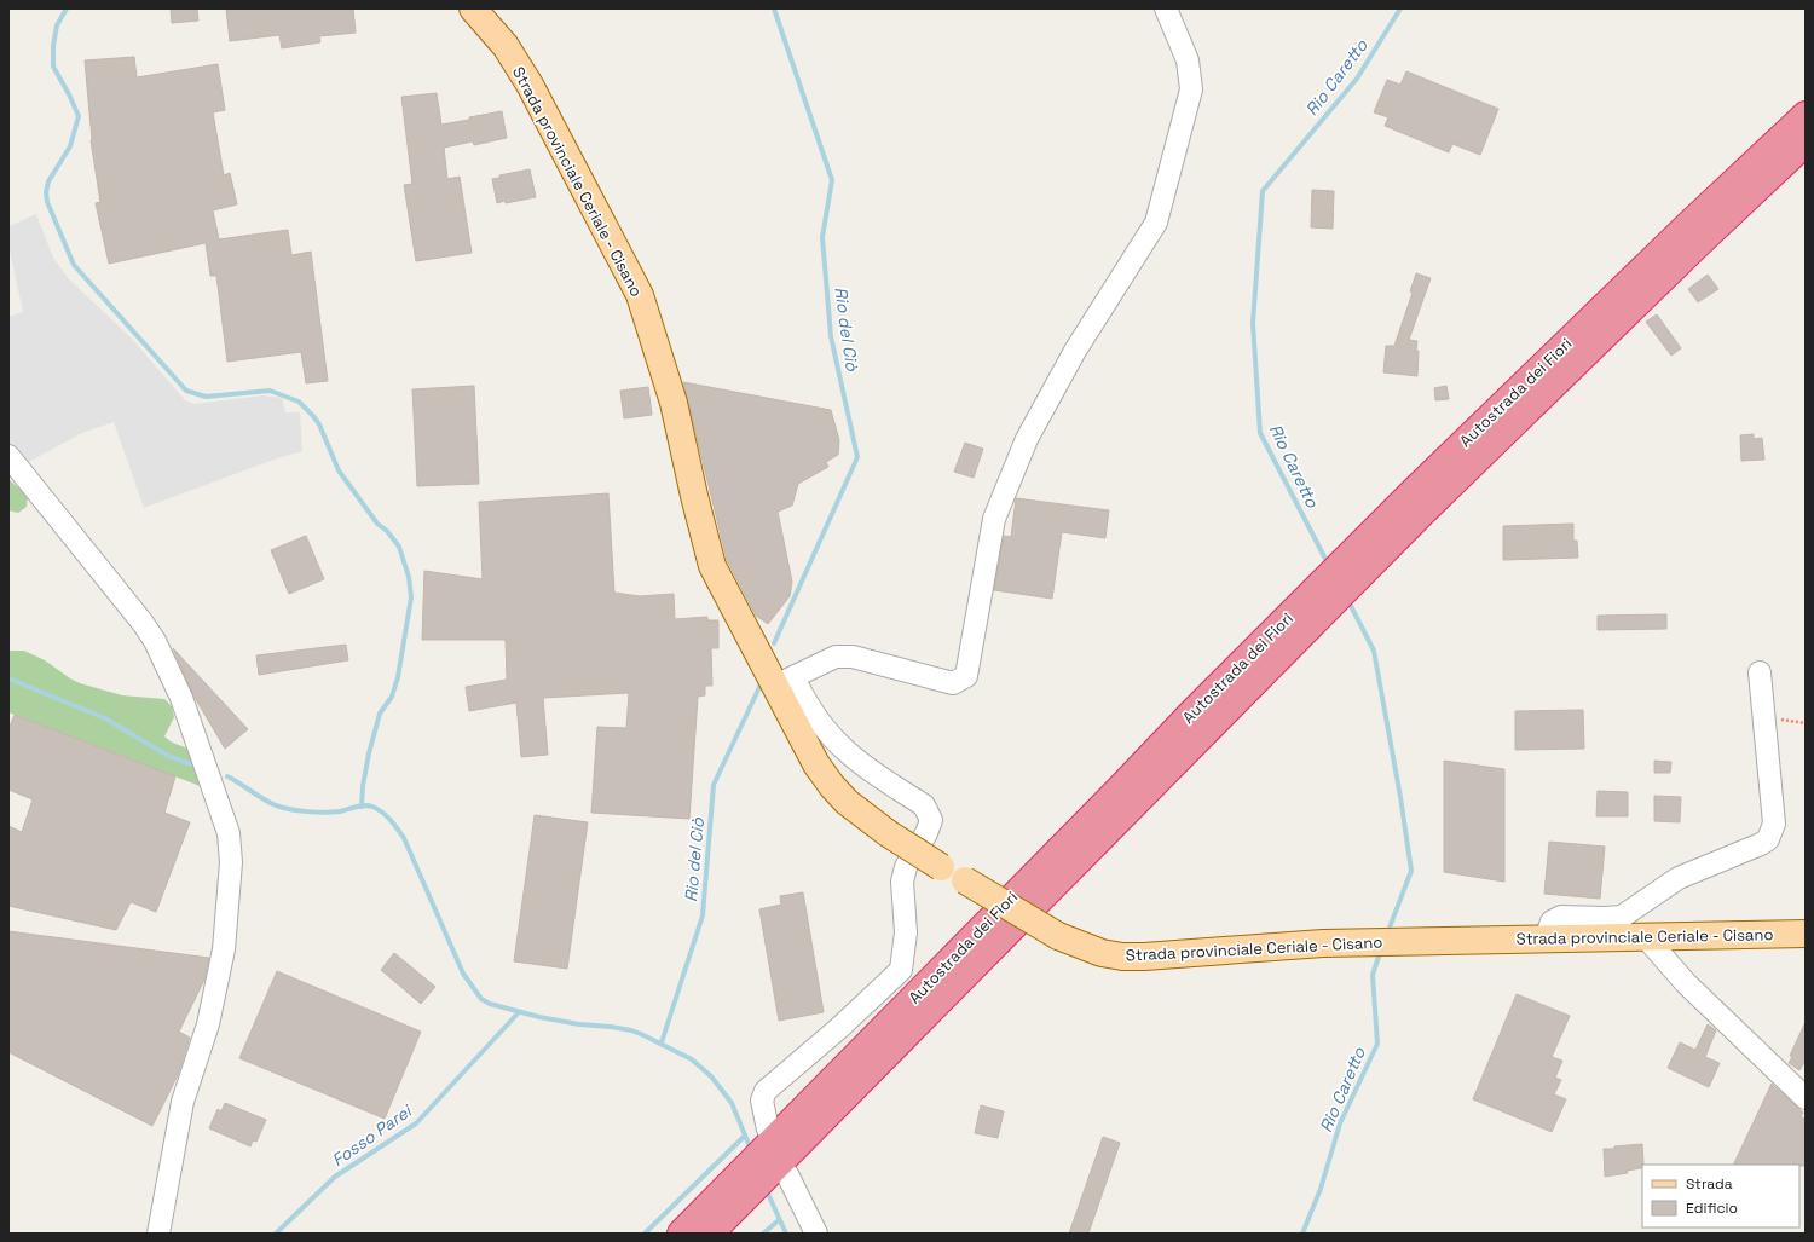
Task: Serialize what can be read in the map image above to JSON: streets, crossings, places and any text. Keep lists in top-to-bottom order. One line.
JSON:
{"streets":{"highway":["Autostrada dei Fiori"],"main road":["Strada provinciale Ceriale - Cisano"]},"water":["Rio Caretto","Rio del Ciò","Fosso Parei"],"legend":["Strada","Edificio"]}
